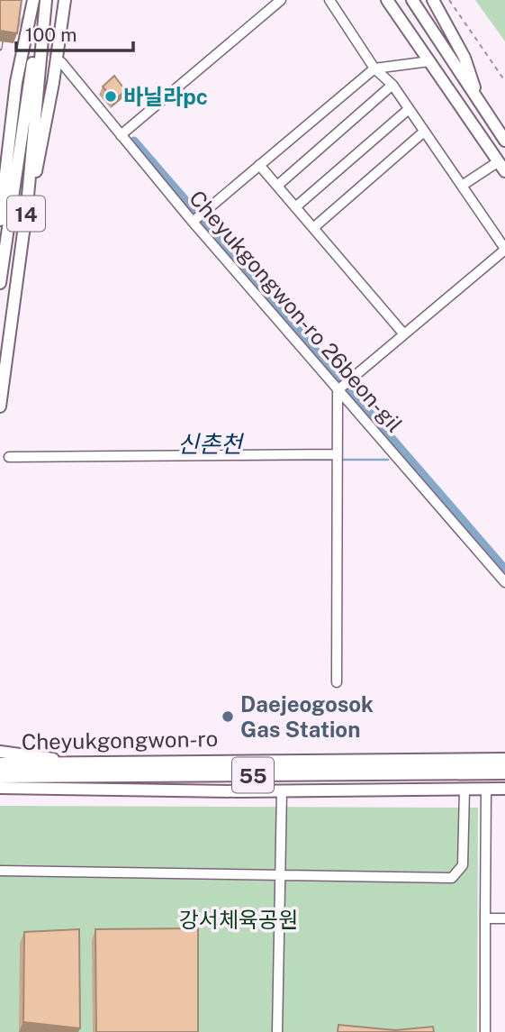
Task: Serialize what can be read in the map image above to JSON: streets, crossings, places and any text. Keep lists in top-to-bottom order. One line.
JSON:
{"streets":{"highway":["55"],"main road":["14","Cheyukgongwon-ro"],"street":["Cheyukgongwon-ro 26beon-gil"]},"crossings":[["Cheyukgongwon-ro","55"]],"water":["신촌천"],"parks":["강서체육공원"],"places":["바닐라pc","Daejeogosok Gas Station"],"scale_bar":"100 m"}
